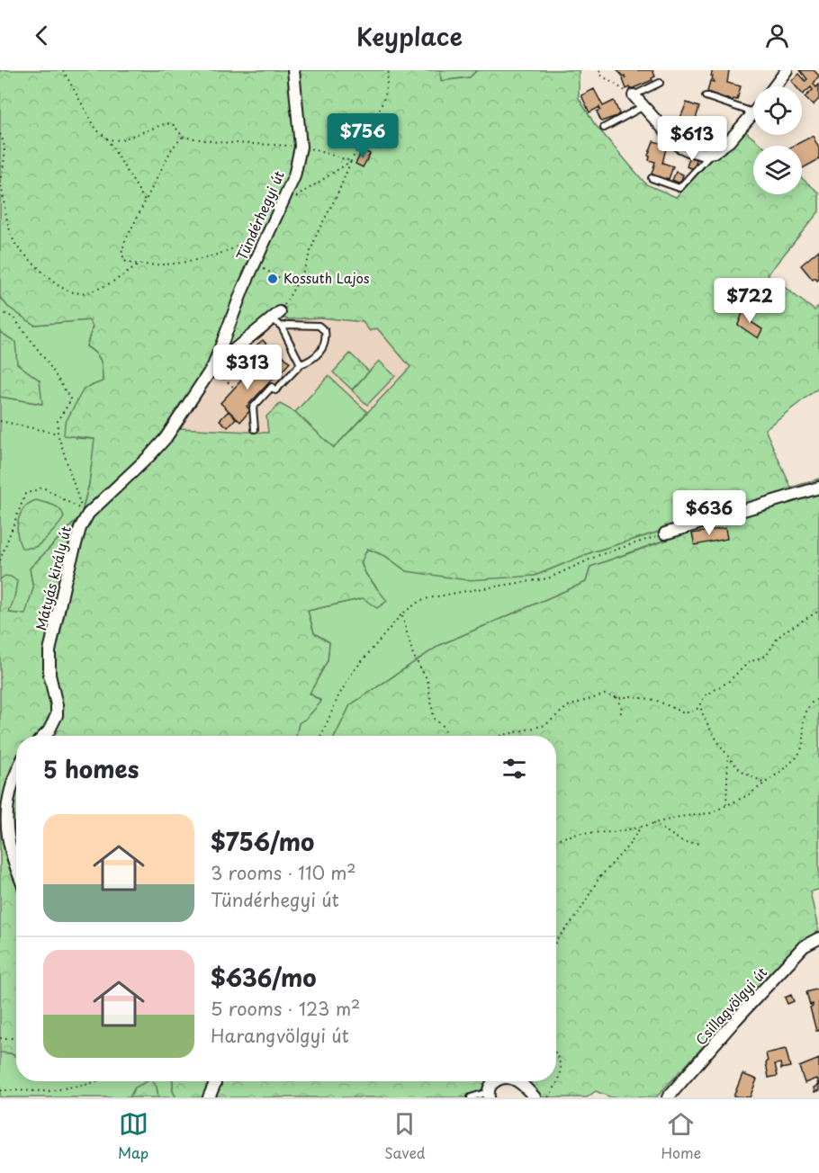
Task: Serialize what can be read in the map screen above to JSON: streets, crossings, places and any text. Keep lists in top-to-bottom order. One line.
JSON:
{"streets":{"street":["Tündérhegyi út","Mátyás király út","Csillagvölgyi út"]},"crossings":[["Tündérhegyi út","Mátyás király út"]],"places":["Kossuth Lajos"],"page":{"header":"Keyplace","price":["$756","$613","$722","$313","$636"],"heading":"5 homes","list":[{"name":"$756/mo","note":"3 rooms · 110 m² · Tündérhegyi út"},{"name":"$636/mo","note":"5 rooms · 123 m² · Harangvölgyi út"}],"tabs":["Map","Saved","Home"]}}
